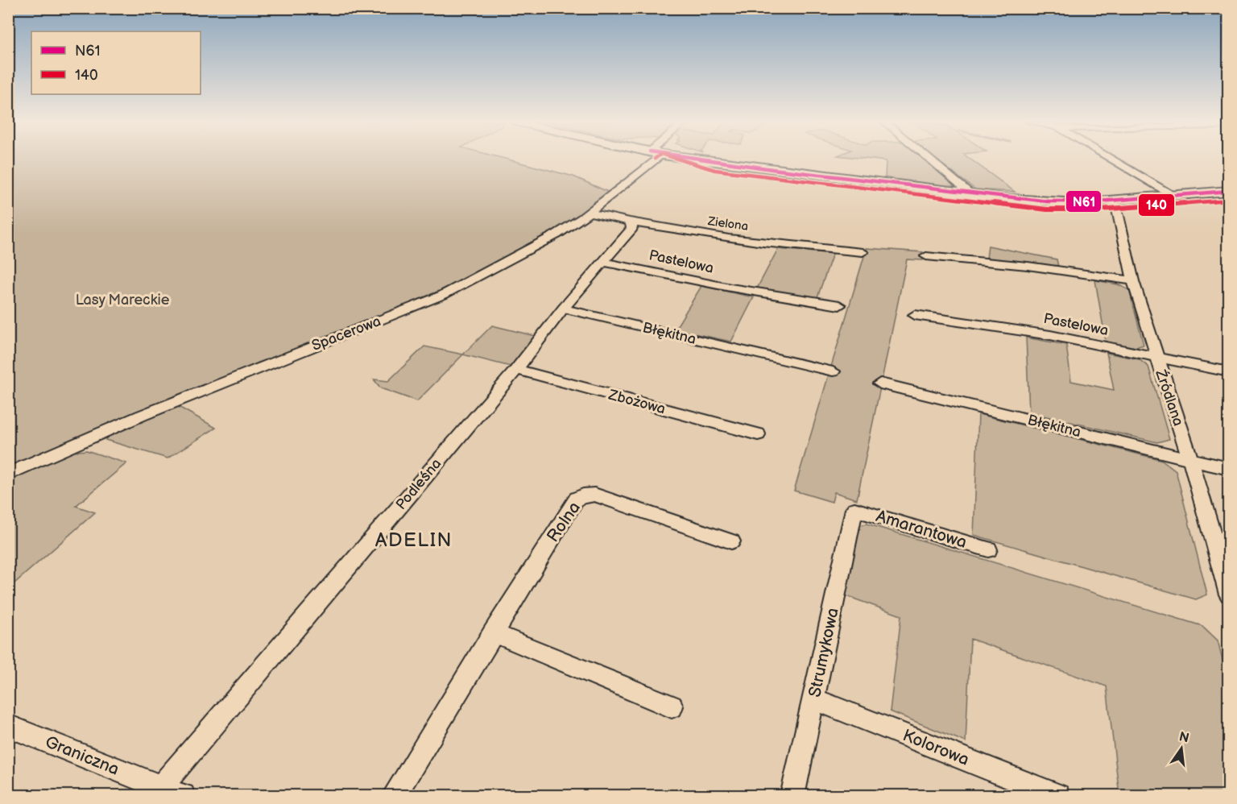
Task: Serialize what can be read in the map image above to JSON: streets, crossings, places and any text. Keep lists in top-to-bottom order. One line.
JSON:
{"streets":{"street":["Zielona","Pastelowa","Spacerowa","Błękitna","Źródlana","Zbożowa","Podleśna","Rolna","Amarantowa","Strumykowa","Kolorowa","Graniczna"]},"crossings":[["Zielona","Spacerowa"],["Zielona","Podleśna"],["Pastelowa","Źródlana"],["Pastelowa","Podleśna"],["Błękitna","Źródlana"],["Błękitna","Podleśna"],["Zbożowa","Podleśna"],["Podleśna","Graniczna"],["Amarantowa","Strumykowa"],["Strumykowa","Kolorowa"]],"districts":["ADELIN"],"parks":["Lasy Mareckie"],"lines":["transit line N61","transit line 140"],"legend":["N61","140"],"north":"top"}
